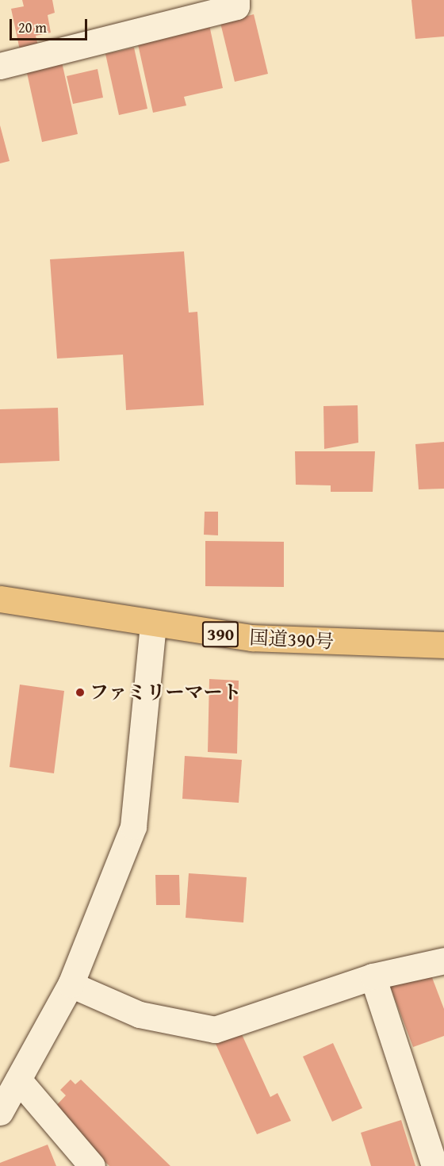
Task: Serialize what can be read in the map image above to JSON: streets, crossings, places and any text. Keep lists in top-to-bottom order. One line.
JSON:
{"streets":{"highway":["390","国道390号"]},"places":["ファミリーマート"],"scale_bar":"20 m"}
